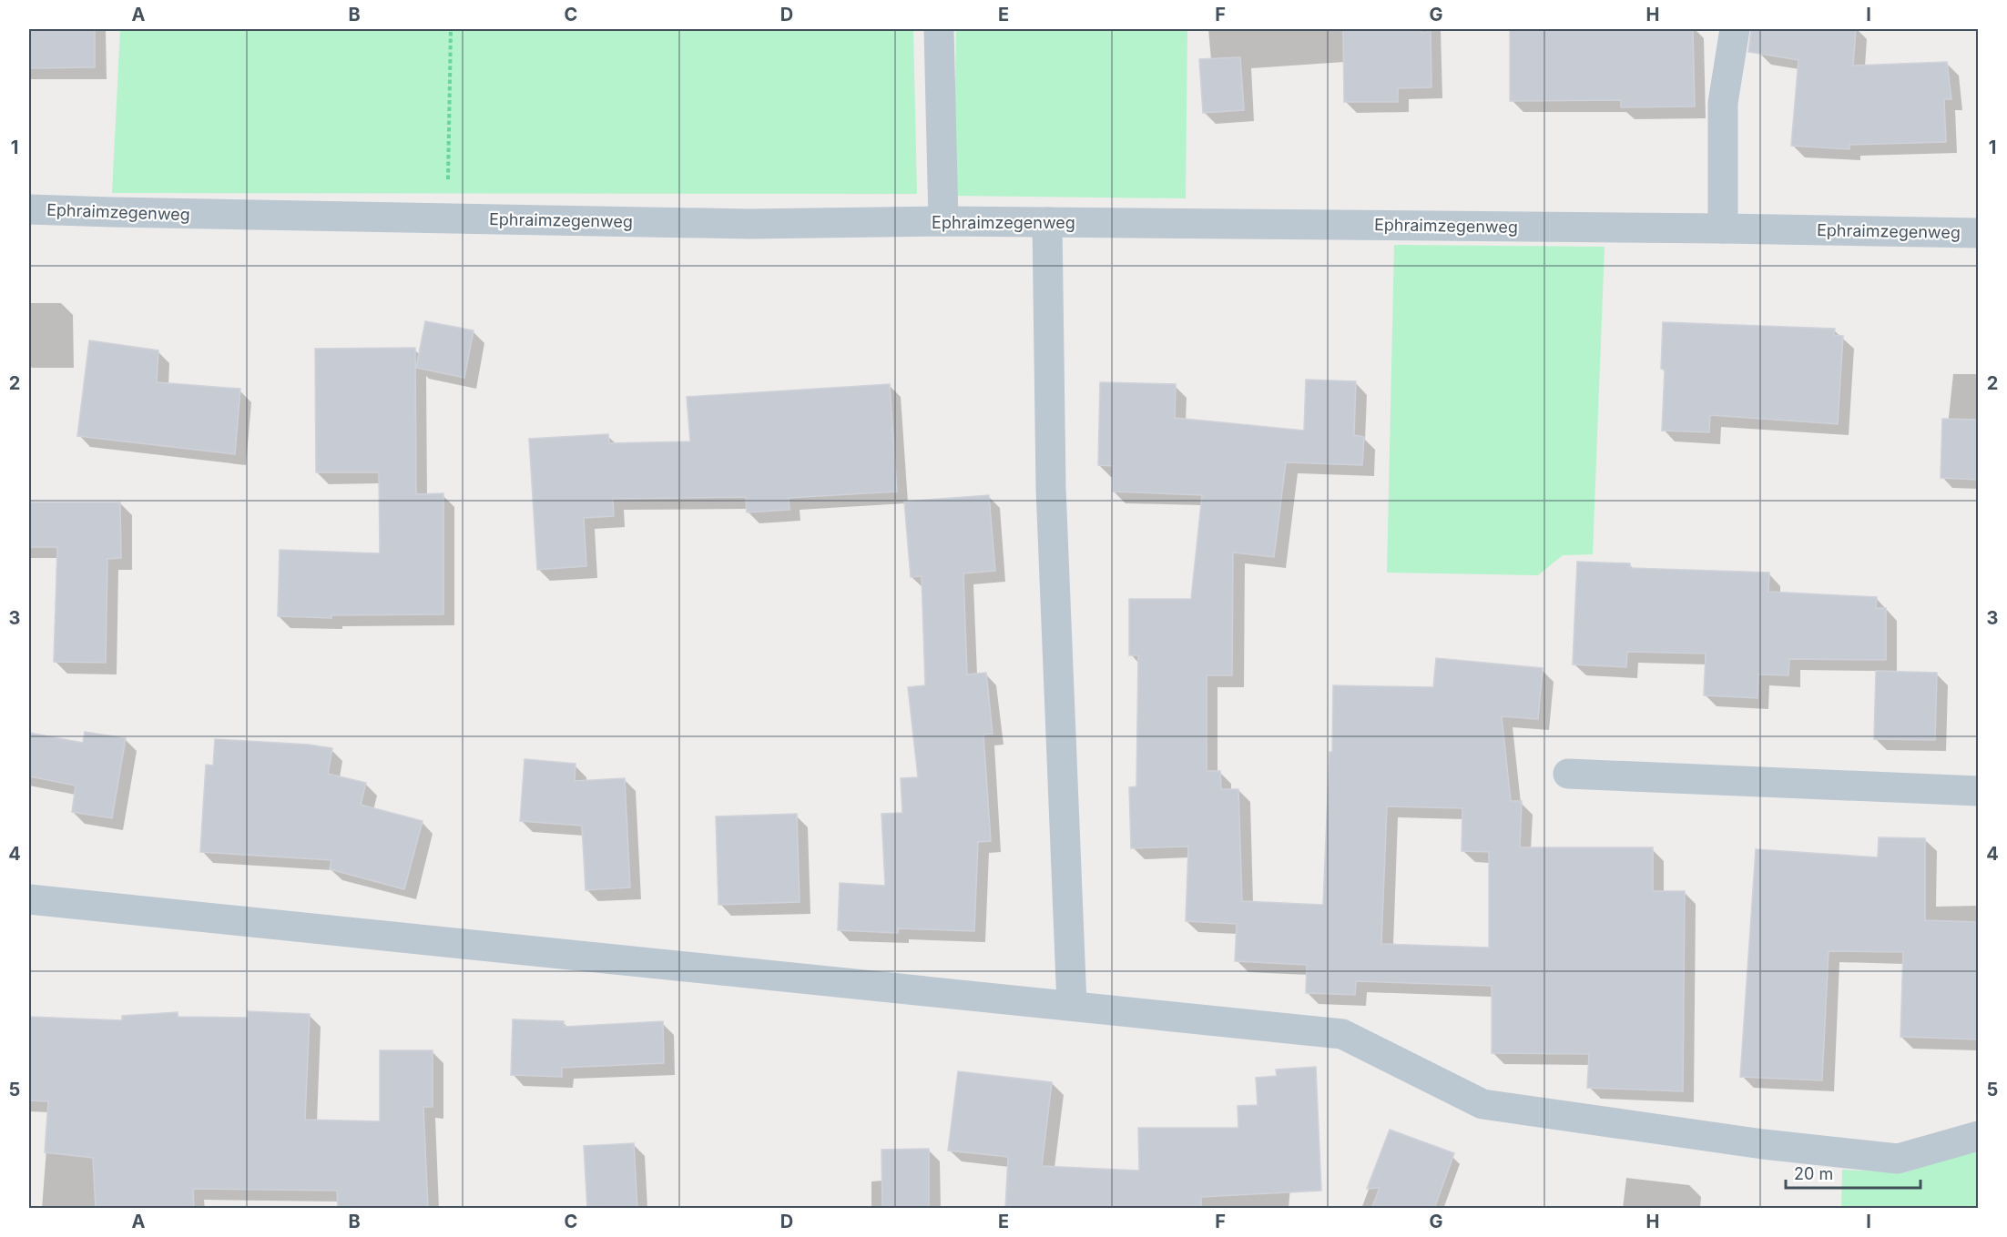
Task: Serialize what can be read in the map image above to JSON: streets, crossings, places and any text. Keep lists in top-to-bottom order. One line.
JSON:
{"streets":{"street":["Ephraimzegenweg"]},"scale_bar":"20 m","grid":{"columns":["A","B","C","D","E","F","G","H","I"],"rows":["1","2","3","4","5"]}}
